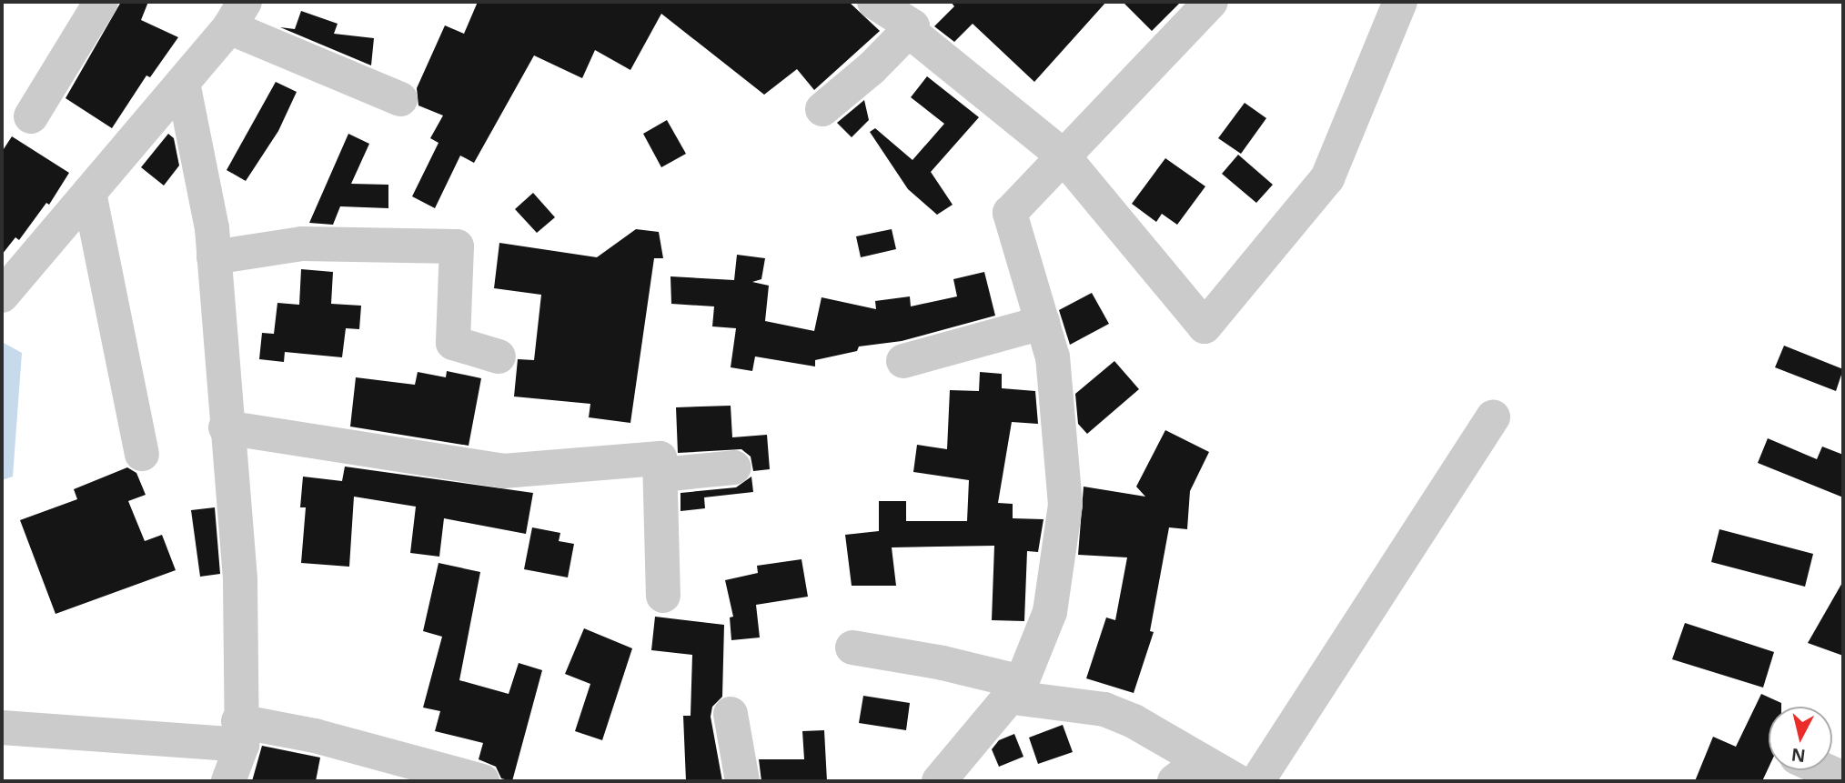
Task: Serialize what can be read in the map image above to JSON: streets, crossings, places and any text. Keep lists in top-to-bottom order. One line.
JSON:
{"north":"bottom"}
